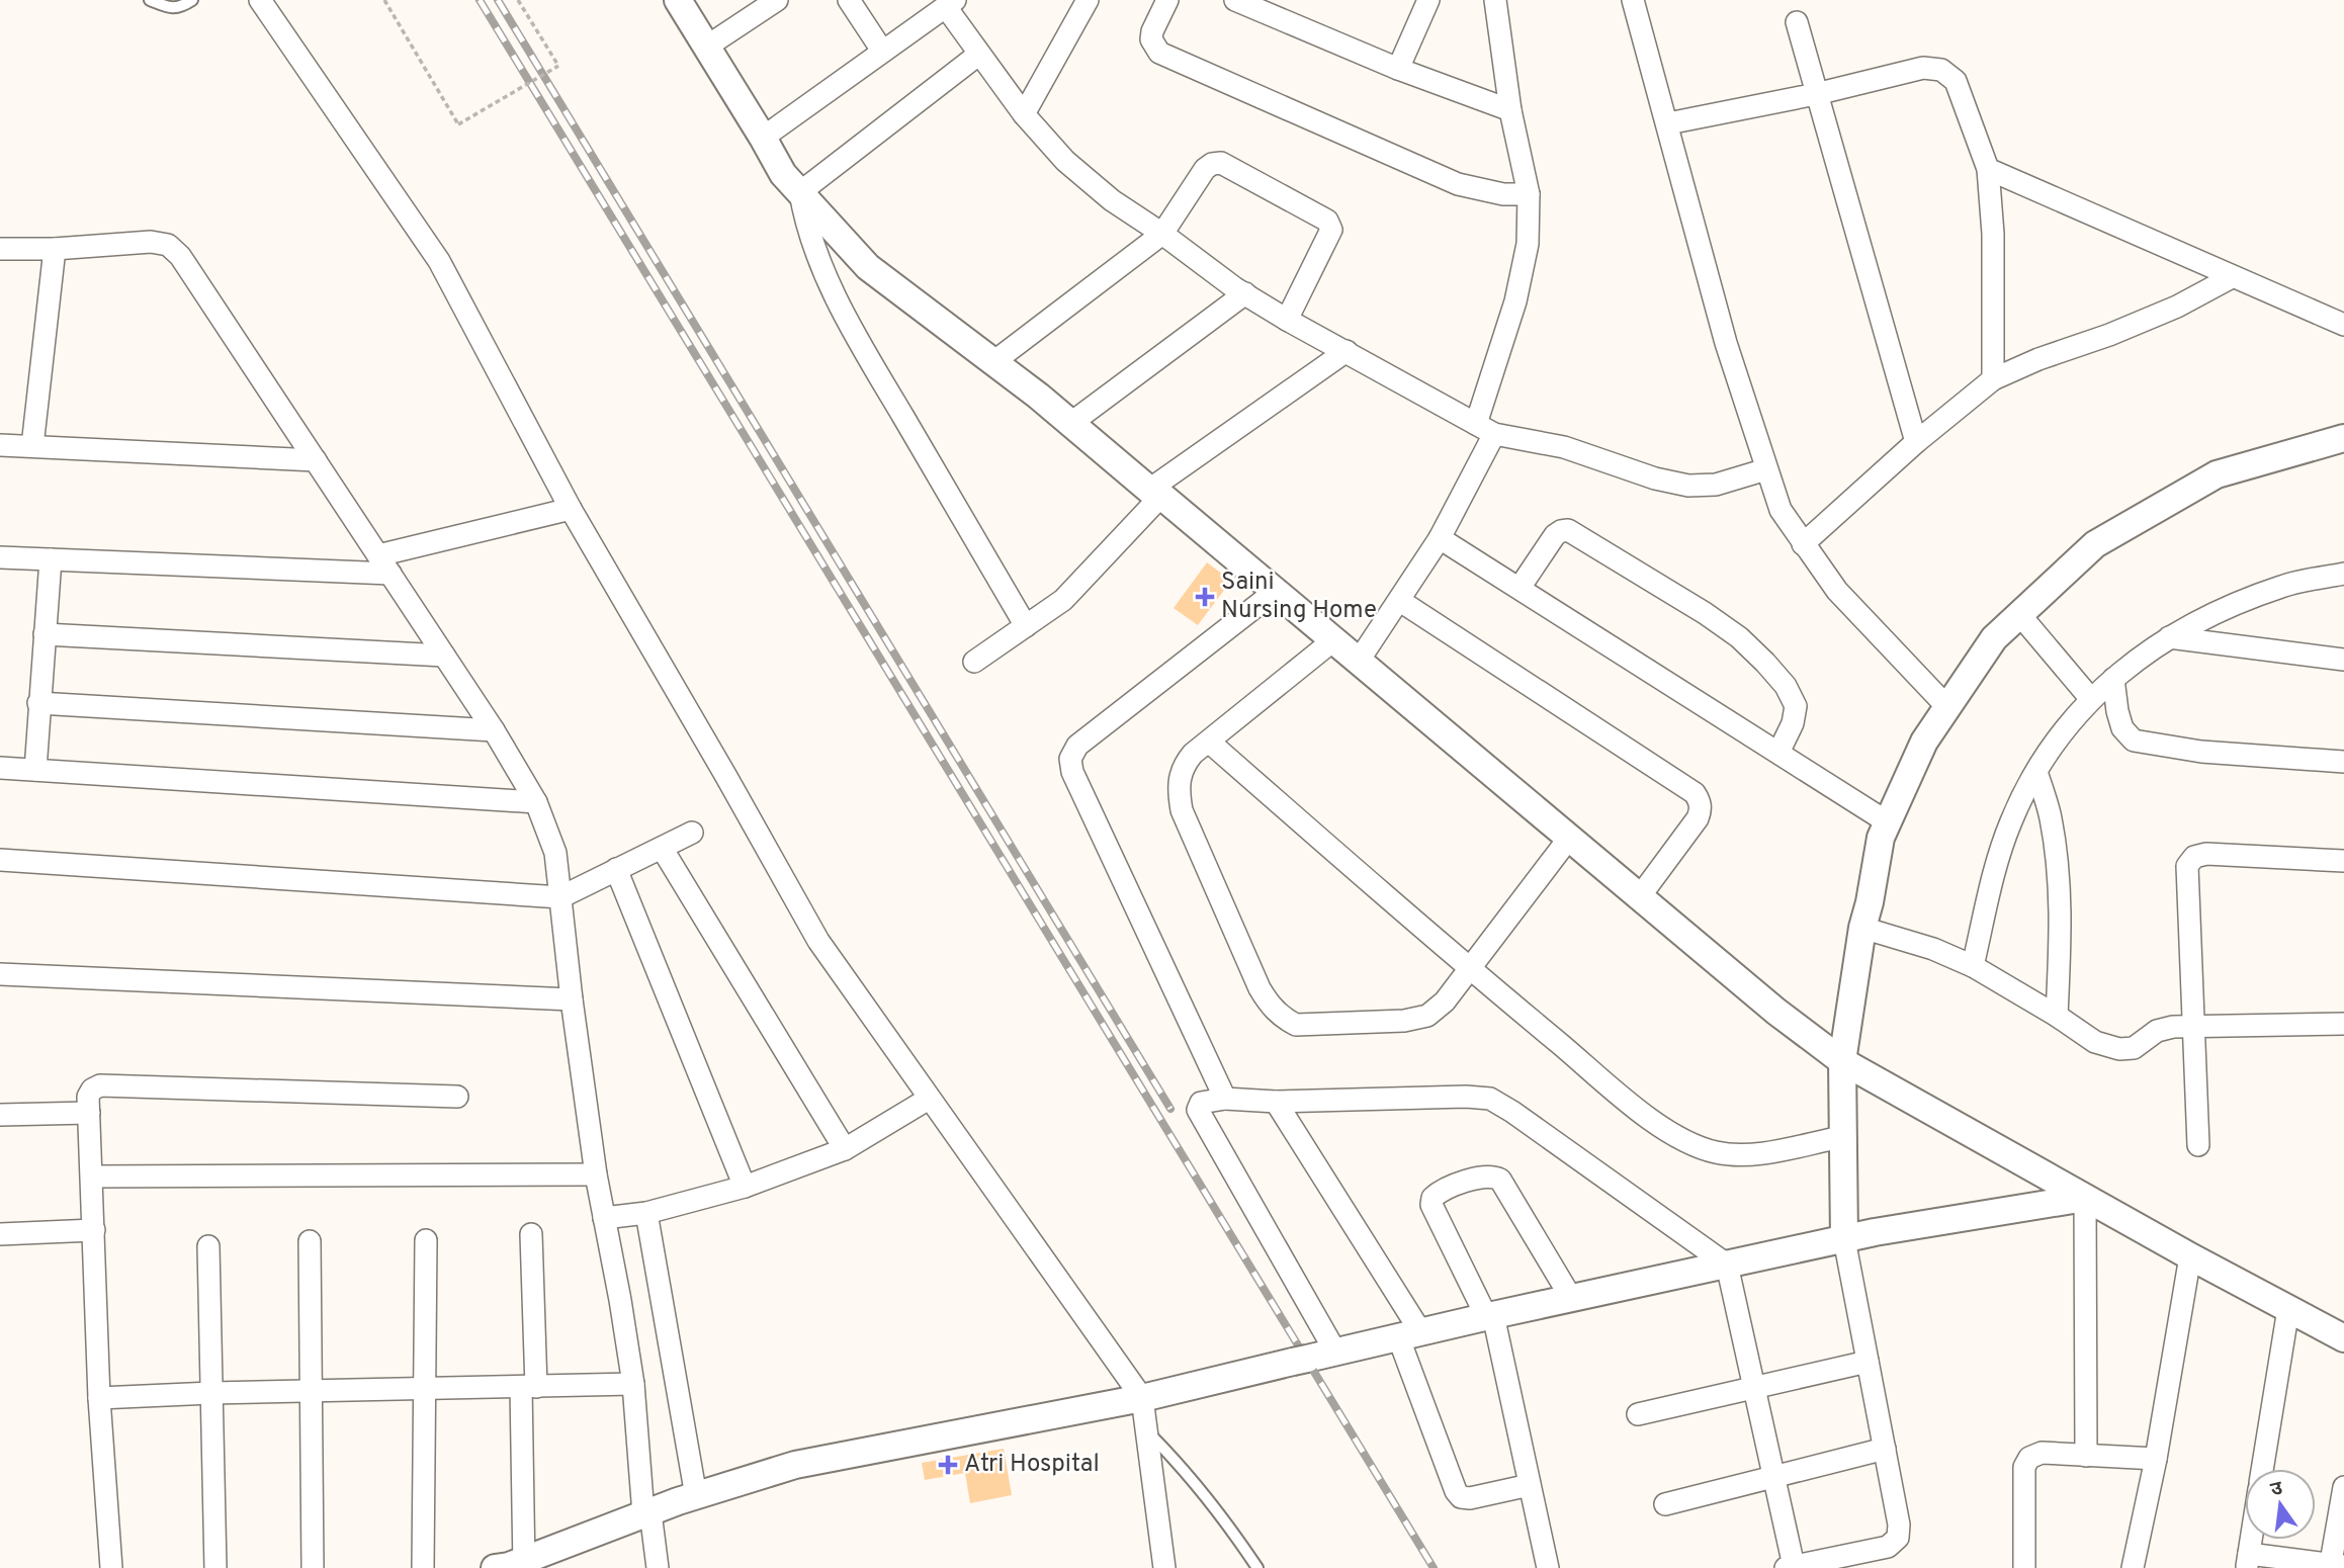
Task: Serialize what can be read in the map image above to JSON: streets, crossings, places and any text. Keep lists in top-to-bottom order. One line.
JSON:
{"places":{"health":["Saini Nursing Home","Atri Hospital"]},"north":"top"}
